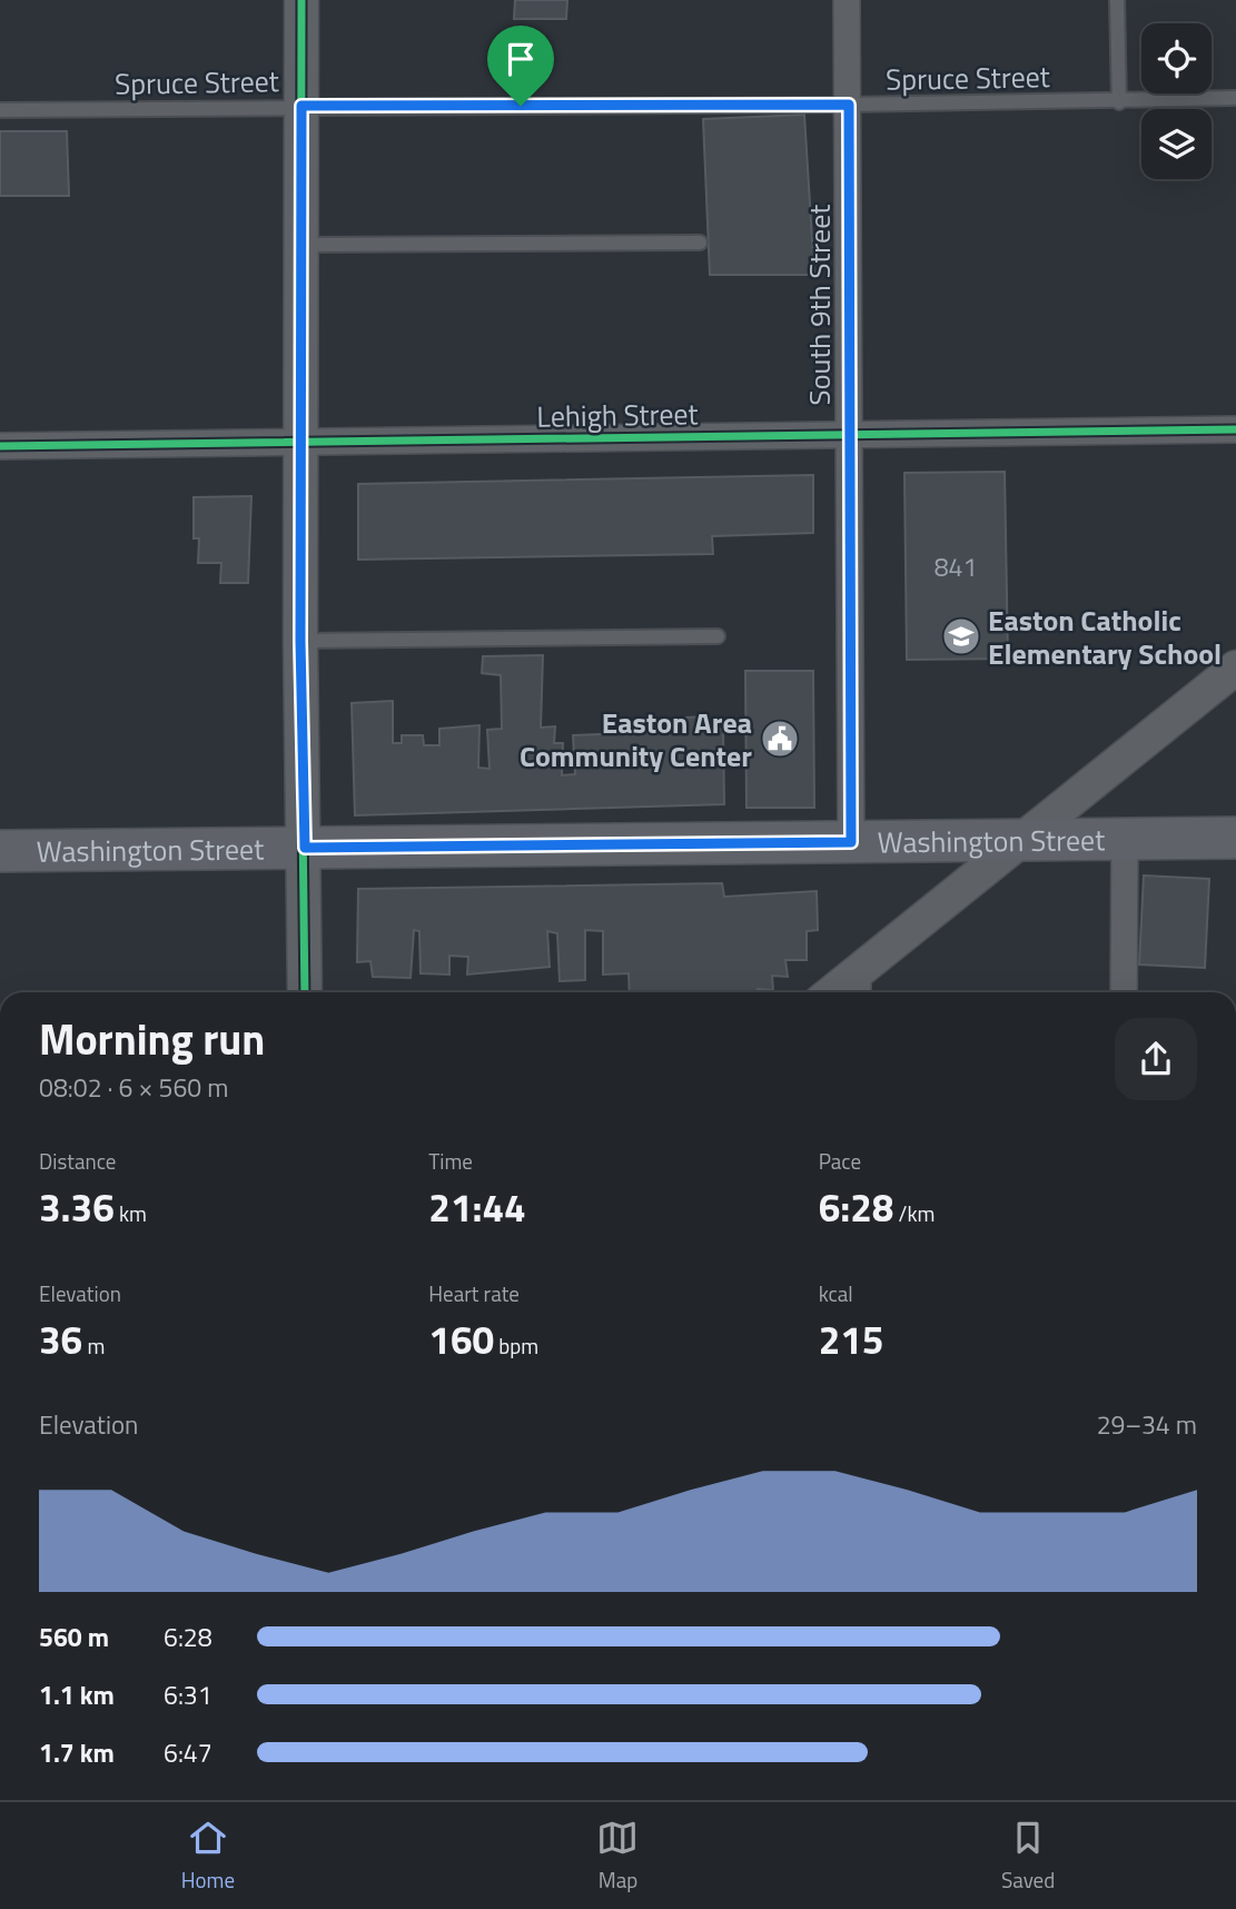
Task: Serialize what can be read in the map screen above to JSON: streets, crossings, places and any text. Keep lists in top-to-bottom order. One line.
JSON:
{"streets":{"main road":["Washington Street"],"street":["South 9th Street","Lehigh Street"],"lane":["Spruce Street"]},"crossings":[["Spruce Street","South 9th Street"],["South 9th Street","Lehigh Street"],["South 9th Street","Washington Street"]],"places":{"school or university":["Easton Catholic Elementary School"],"public building":["Easton Area Community Center"]},"house_numbers":["841"],"page":{"heading":["Morning run","08:02 · 6 × 560 m"],"stats":[["Distance","3.36 km"],["Time","21:44"],["Pace","6:28 /km"],["Elevation","36 m"],["Heart rate","160 bpm"],["kcal","215"]],"chart":["Elevation","29–34 m"],"list":[{"name":"560 m","note":"6:28"},{"name":"1.1 km","note":"6:31"},{"name":"1.7 km","note":"6:47"}],"tabs":["Home","Map","Saved"]}}
